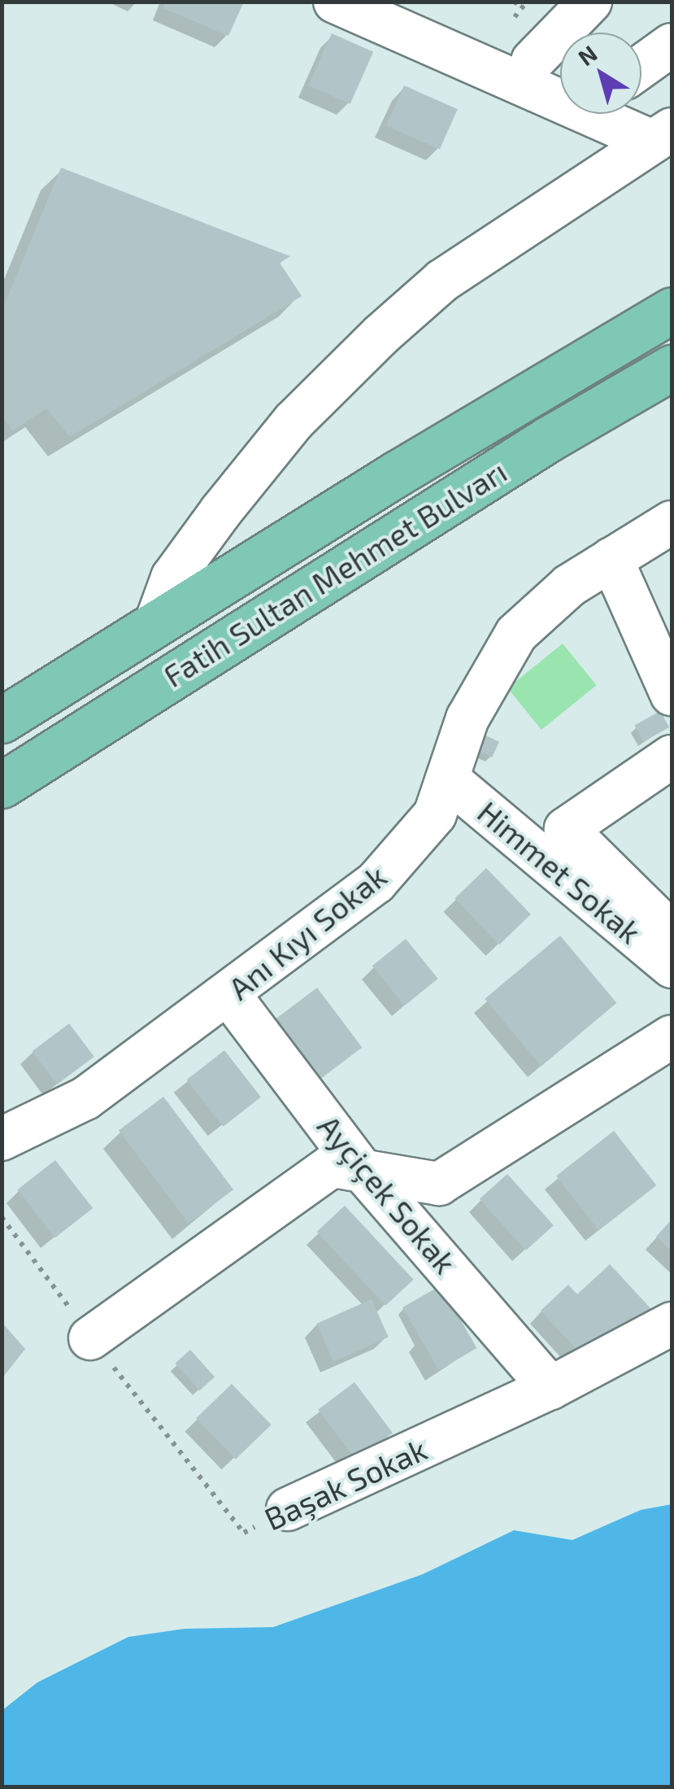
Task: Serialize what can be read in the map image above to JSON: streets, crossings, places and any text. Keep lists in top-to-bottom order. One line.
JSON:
{"streets":{"main road":["Fatih Sultan Mehmet Bulvarı"],"street":["Himmet Sokak","Anı Kıyı Sokak","Ayçiçek Sokak","Başak Sokak"]},"crossings":[["Himmet Sokak","Anı Kıyı Sokak"],["Anı Kıyı Sokak","Ayçiçek Sokak"],["Ayçiçek Sokak","Başak Sokak"]],"north":"top left"}
